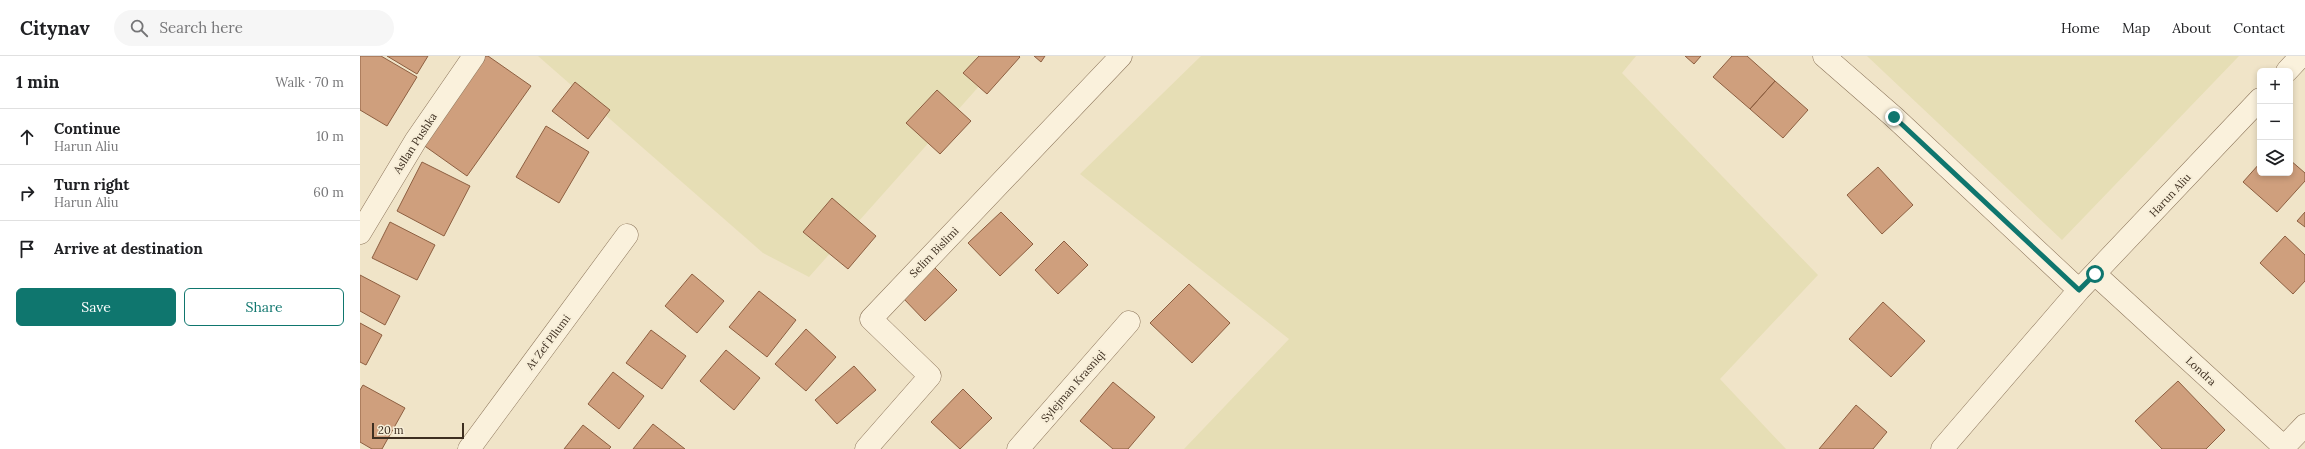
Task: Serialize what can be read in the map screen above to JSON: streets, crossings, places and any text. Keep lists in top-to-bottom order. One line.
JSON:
{"streets":{"street":["Asllan Pushka","Harun Aliu","Selim Bislimi","At Zef Pllumi","Londra","Sylejman Krasniqi"]},"crossings":[["Harun Aliu","Londra"]],"scale_bar":"20 m","page":{"header":"Citynav","search":"Search here","nav":["Home","Map","About","Contact"],"heading":["1 min","Walk · 70 m"],"map_buttons":["+","−"],"list":[["Continue","Harun Aliu","10 m"],["Turn right","Harun Aliu","60 m"],"Arrive at destination"],"buttons":["Save","Share"],"scale":"20 m"}}
